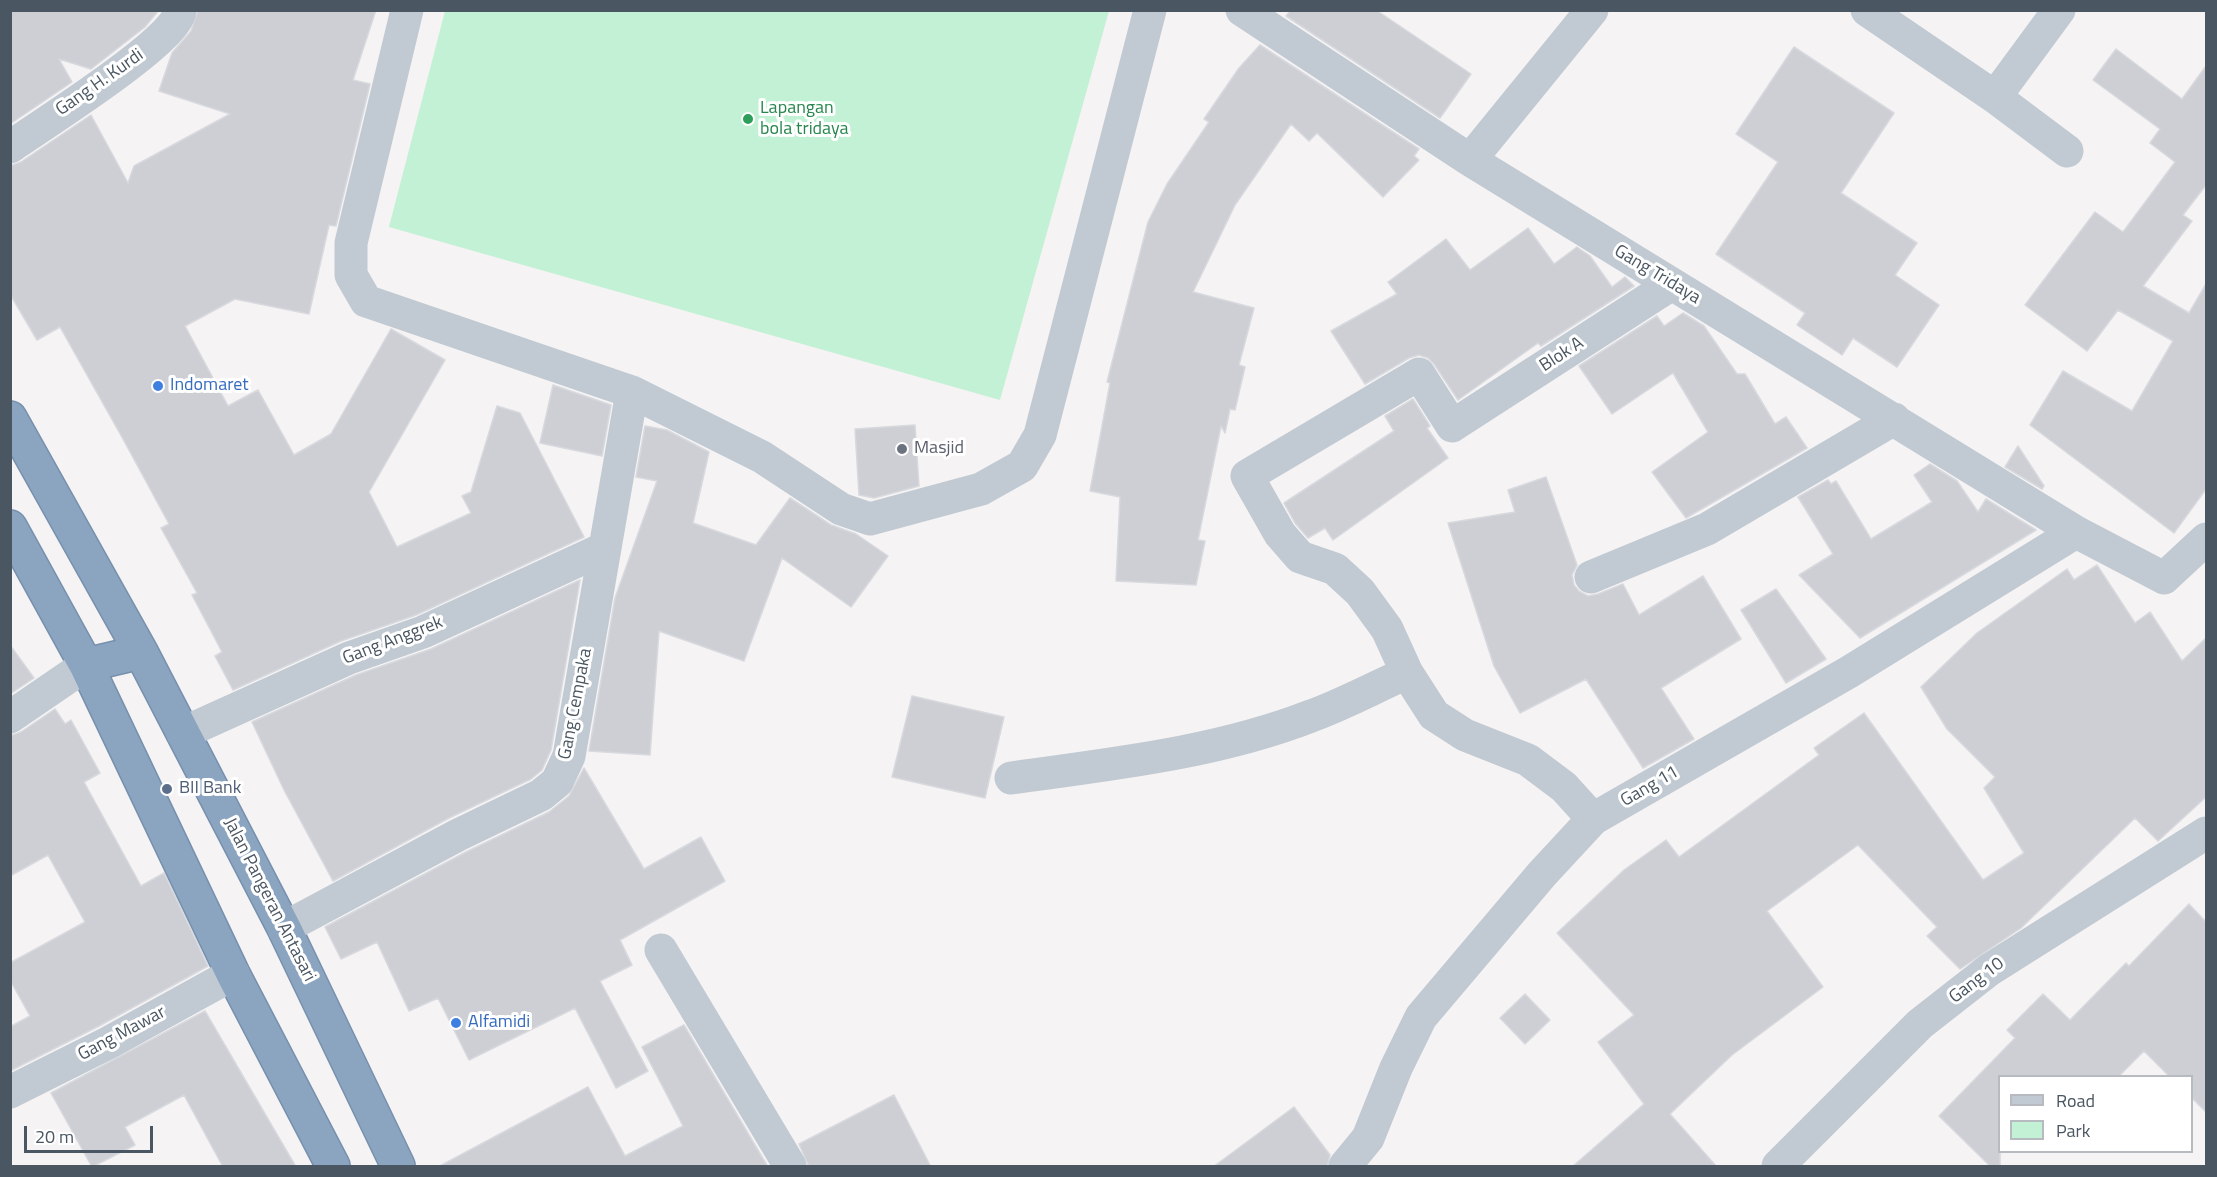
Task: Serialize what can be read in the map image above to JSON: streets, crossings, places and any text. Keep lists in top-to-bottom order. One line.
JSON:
{"streets":{"highway":["Jalan Pangeran Antasari"],"street":["Gang H. Kurdi","Gang Tridaya","Blok A","Gang Anggrek","Gang Cempaka","Gang 11","Gang 10","Gang Mawar"]},"crossings":[["Gang Tridaya","Blok A"],["Gang Tridaya","Gang 11"],["Gang Anggrek","Gang Cempaka"],["Gang Anggrek","Jalan Pangeran Antasari"],["Gang Cempaka","Jalan Pangeran Antasari"]],"places":["Lapangan bola tridaya","Indomaret","Masjid","BII Bank","Alfamidi"],"legend":["Road","Park"],"scale_bar":"20 m"}
